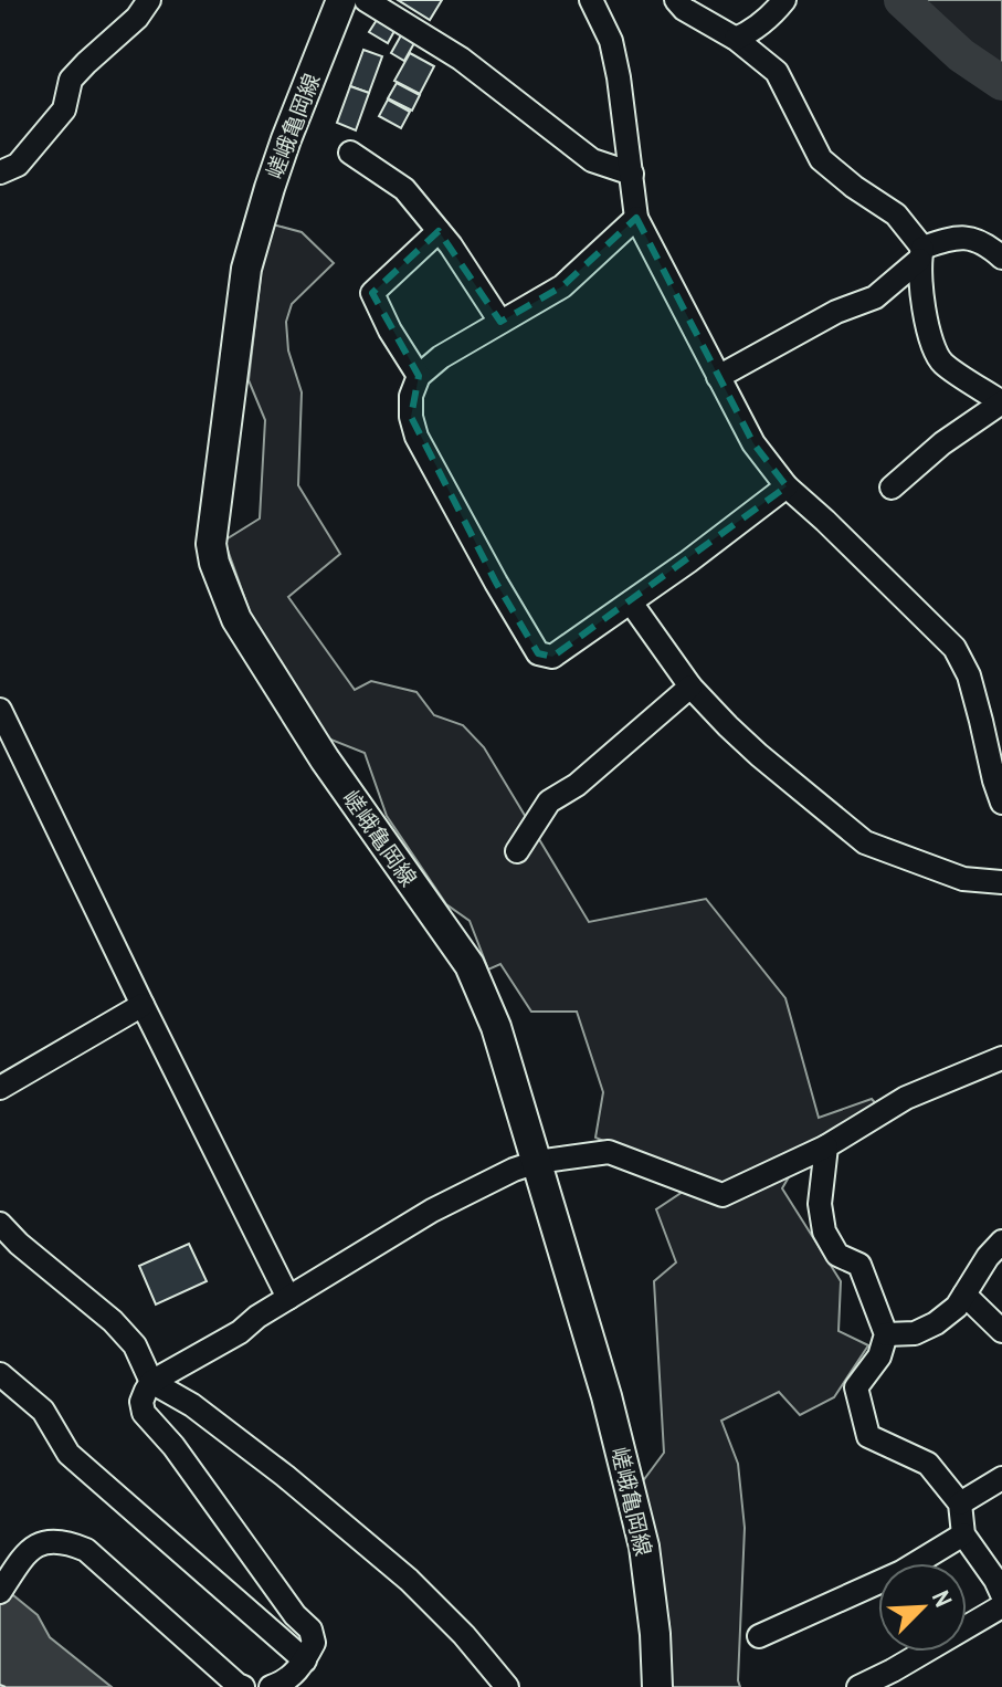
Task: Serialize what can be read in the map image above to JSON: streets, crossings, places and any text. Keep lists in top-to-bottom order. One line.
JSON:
{"streets":{"main road":["嵯峨亀岡線"]},"north":"top right"}
